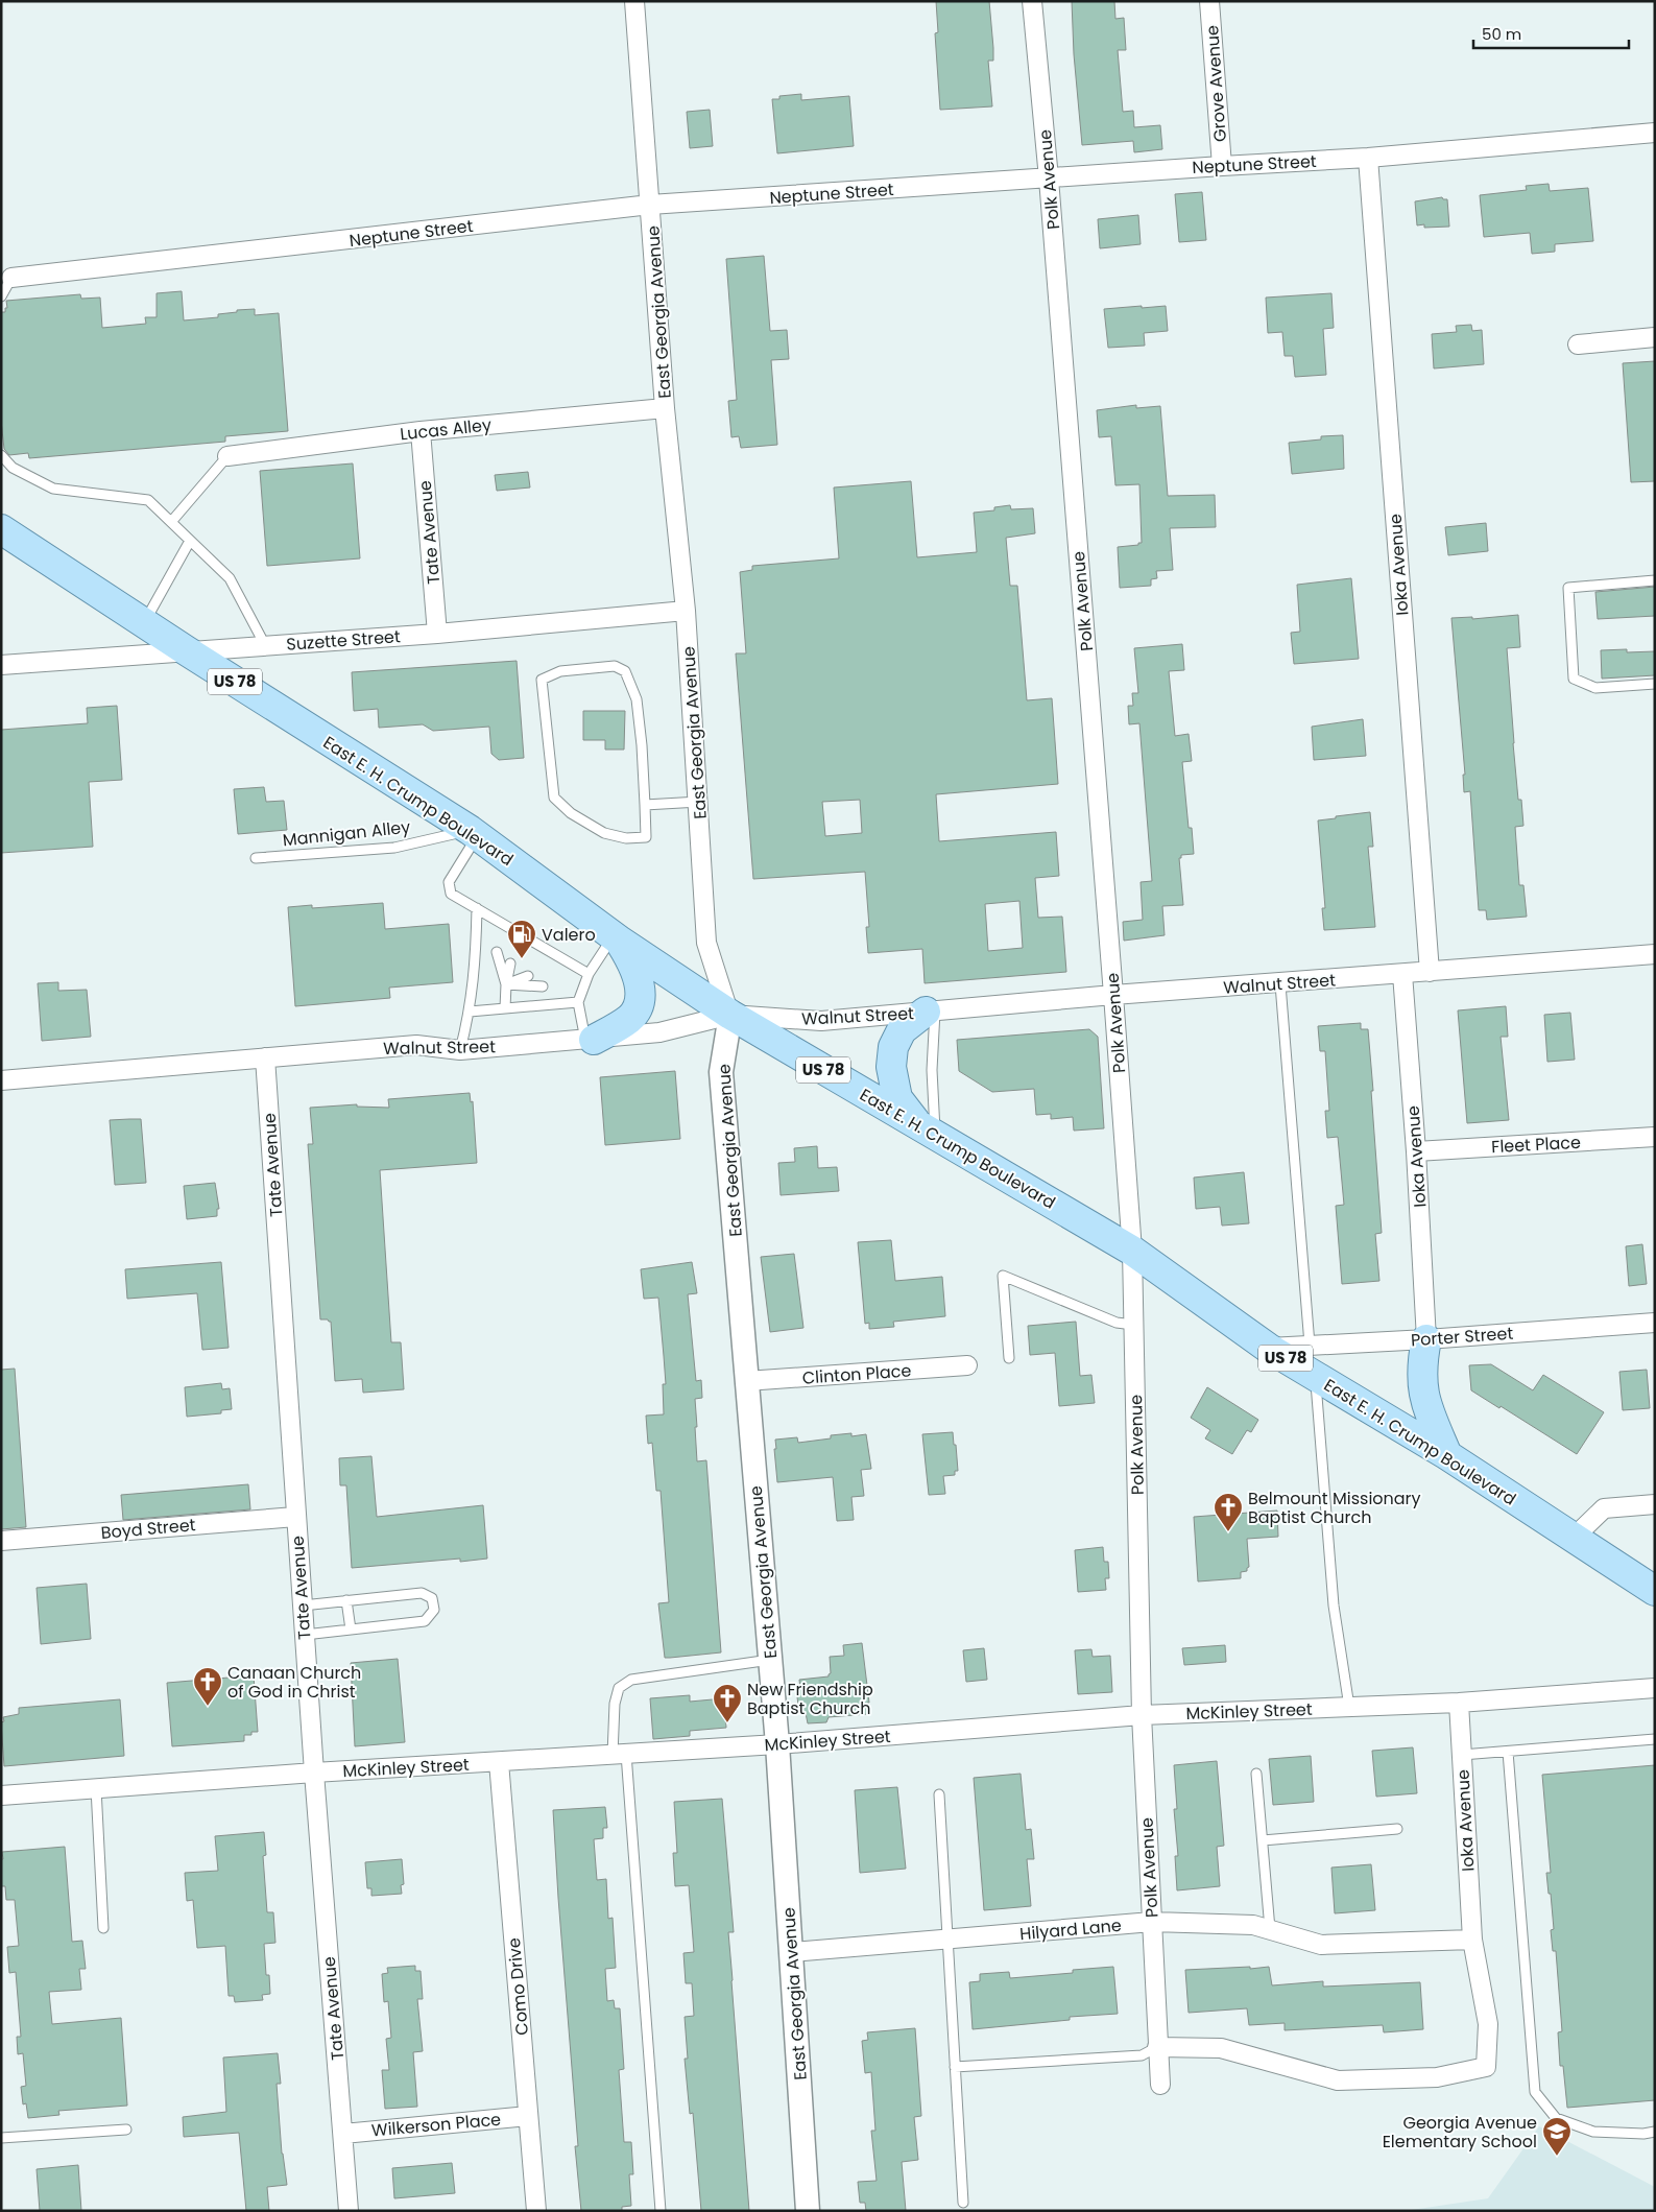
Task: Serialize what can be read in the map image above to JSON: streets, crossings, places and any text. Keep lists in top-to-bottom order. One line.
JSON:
{"streets":{"main road":["US 78","East E. H. Crump Boulevard"],"street":["Grove Avenue","Neptune Street","Polk Avenue","East Georgia Avenue","Lucas Alley","Tate Avenue","Ioka Avenue","Suzette Street","Walnut Street","Fleet Place","Porter Street","Clinton Place","Boyd Street","McKinley Street","Hilyard Lane","Como Drive","Wilkerson Place"],"lane":["Mannigan Alley"]},"crossings":[["Grove Avenue","Neptune Street"],["Neptune Street","Polk Avenue"],["Neptune Street","East Georgia Avenue"],["Neptune Street","Ioka Avenue"],["Polk Avenue","East E. H. Crump Boulevard"],["Polk Avenue","Walnut Street"],["Polk Avenue","McKinley Street"],["Polk Avenue","Hilyard Lane"],["East Georgia Avenue","Lucas Alley"],["East Georgia Avenue","Suzette Street"],["East Georgia Avenue","East E. H. Crump Boulevard"],["East Georgia Avenue","Walnut Street"],["East Georgia Avenue","Clinton Place"],["East Georgia Avenue","McKinley Street"],["East Georgia Avenue","Hilyard Lane"],["Lucas Alley","Tate Avenue"],["Tate Avenue","Suzette Street"],["Tate Avenue","Walnut Street"],["Tate Avenue","Boyd Street"],["Tate Avenue","McKinley Street"],["Tate Avenue","Wilkerson Place"],["Ioka Avenue","Walnut Street"],["Ioka Avenue","Fleet Place"],["Ioka Avenue","Porter Street"],["Ioka Avenue","McKinley Street"],["Ioka Avenue","Hilyard Lane"],["Suzette Street","East E. H. Crump Boulevard"],["East E. H. Crump Boulevard","Mannigan Alley"],["East E. H. Crump Boulevard","Walnut Street"],["East E. H. Crump Boulevard","Porter Street"],["McKinley Street","Como Drive"],["Como Drive","Wilkerson Place"]],"places":{"fuel station":["Valero"],"church":["Belmount Missionary Baptist Church","Canaan Church of God in Christ","New Friendship Baptist Church"],"school or university":["Georgia Avenue Elementary School"]},"scale_bar":"50 m"}
